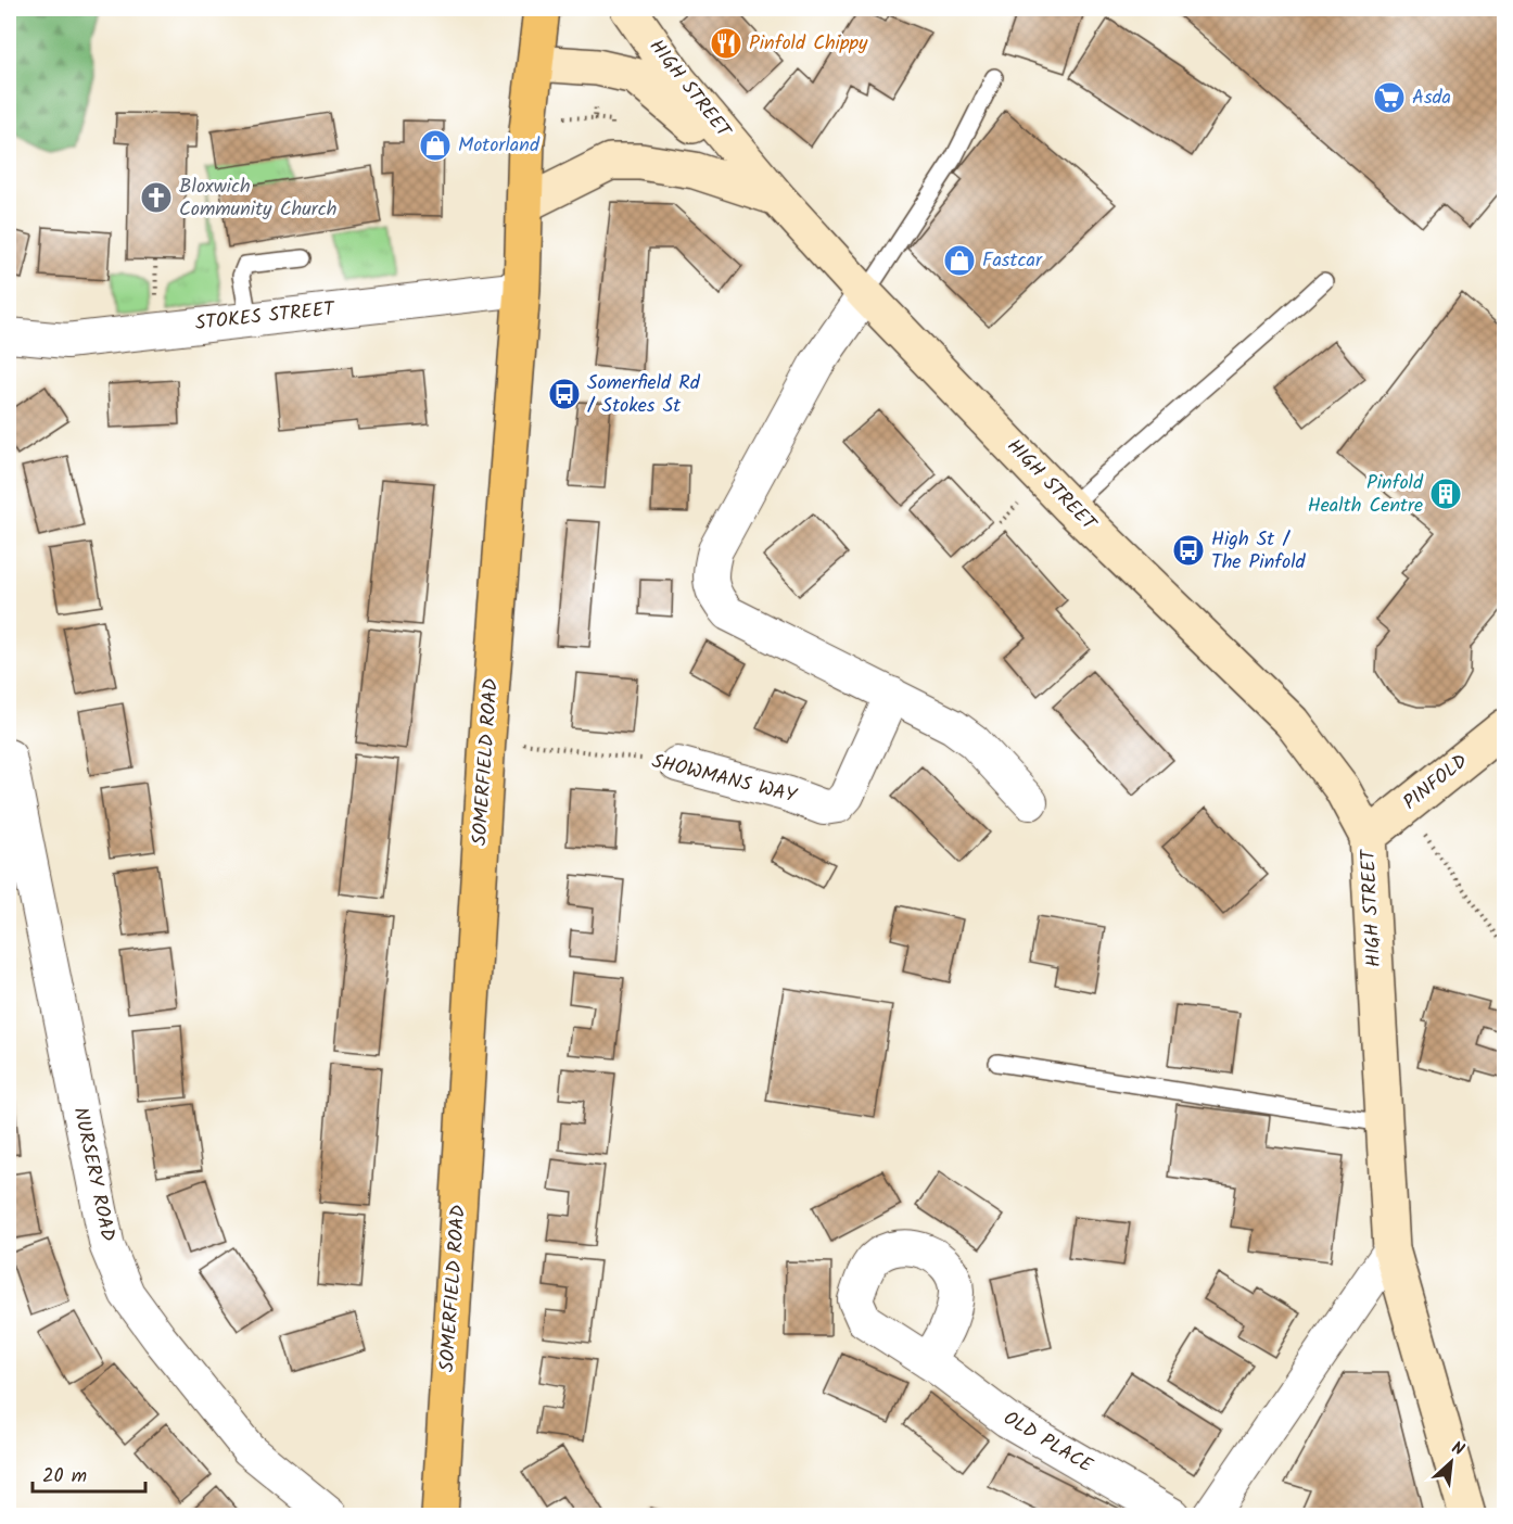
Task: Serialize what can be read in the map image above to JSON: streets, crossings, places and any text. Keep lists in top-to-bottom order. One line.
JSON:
{"streets":{"highway":["SOMERFIELD ROAD"],"main road":["HIGH STREET","PINFOLD"],"street":["STOKES STREET","SHOWMANS WAY","NURSERY ROAD","OLD PLACE"]},"crossings":[["HIGH STREET","SOMERFIELD ROAD"],["HIGH STREET","PINFOLD"],["STOKES STREET","SOMERFIELD ROAD"],["SOMERFIELD ROAD","SHOWMANS WAY"]],"places":{"restaurant":["Pinfold Chippy"],"supermarket":["Asda"],"shop":["Motorland","Fastcar"],"church":["Bloxwich Community Church"],"bus stop":["Somerfield Rd / Stokes St","High St / The Pinfold"],"building":["Pinfold Health Centre"]},"scale_bar":"20 m","north":"top right"}
